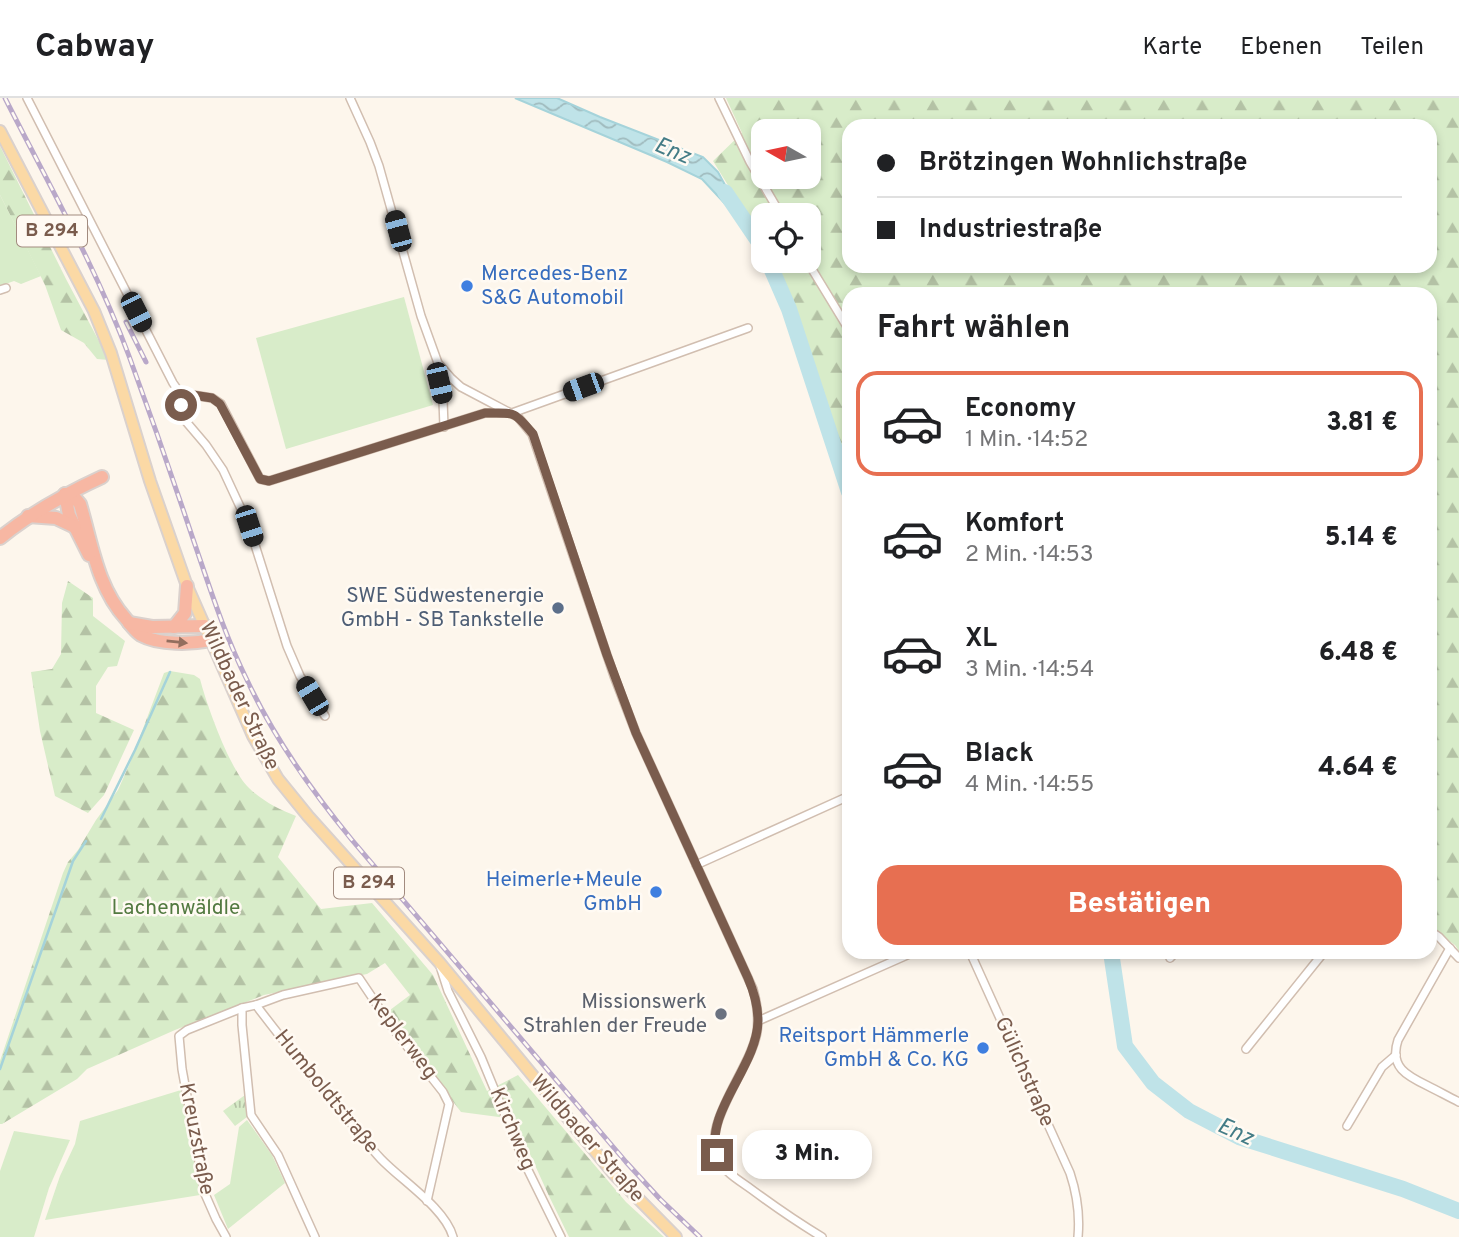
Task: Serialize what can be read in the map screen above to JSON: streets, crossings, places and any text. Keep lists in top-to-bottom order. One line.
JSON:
{"streets":{"main road":["B 294","Wildbader Straße"],"street":["Keplerweg","Gülichstraße","Humboldtstraße","Kirchweg","Kreuzstraße"]},"crossings":[["Wildbader Straße","Kirchweg"],["Keplerweg","Humboldtstraße"]],"water":["Enz"],"parks":["Lachenwäldle"],"places":["Mercedes-Benz S&G Automobil","SWE Südwestenergie GmbH - SB Tankstelle","Heimerle+Meule GmbH","Missionswerk Strahlen der Freude","Reitsport Hämmerle GmbH & Co. KG"],"north":"left","page":{"header":"Cabway","nav":["Karte","Ebenen","Teilen"],"banner":["Brötzingen Wohnlichstraße","Industriestraße"],"heading":"Fahrt wählen","list":[{"name":"Economy","note":"1 Min. · 14:52","value":"3.81 €"},{"name":"Komfort","note":"2 Min. · 14:53","value":"5.14 €"},{"name":"XL","note":"3 Min. · 14:54","value":"6.48 €"},{"name":"Black","note":"4 Min. · 14:55","value":"4.64 €"}],"buttons":"Bestätigen","bubble":"3 Min."}}
